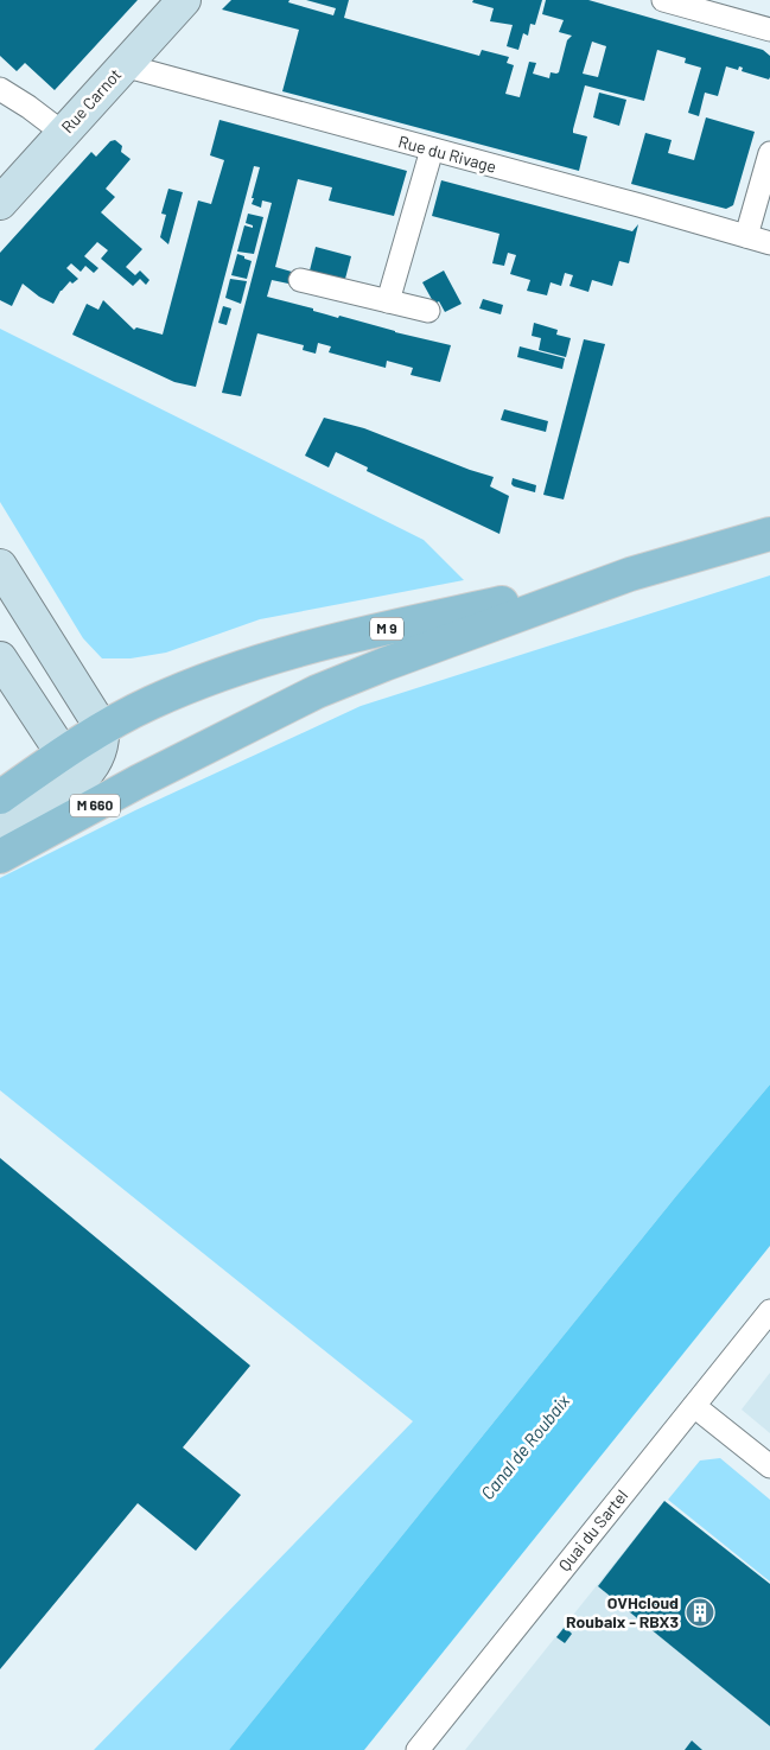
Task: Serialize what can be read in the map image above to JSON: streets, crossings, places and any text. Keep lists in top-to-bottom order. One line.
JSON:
{"streets":{"main road":["Rue Carnot","M 9","M 660"],"street":["Rue du Rivage","Quai du Sartel"]},"crossings":[["Rue Carnot","Rue du Rivage"],["M 9","M 660"]],"water":["Canal de Roubaix"],"places":{"building":["OVHcloud Roubaix - RBX3"]}}
